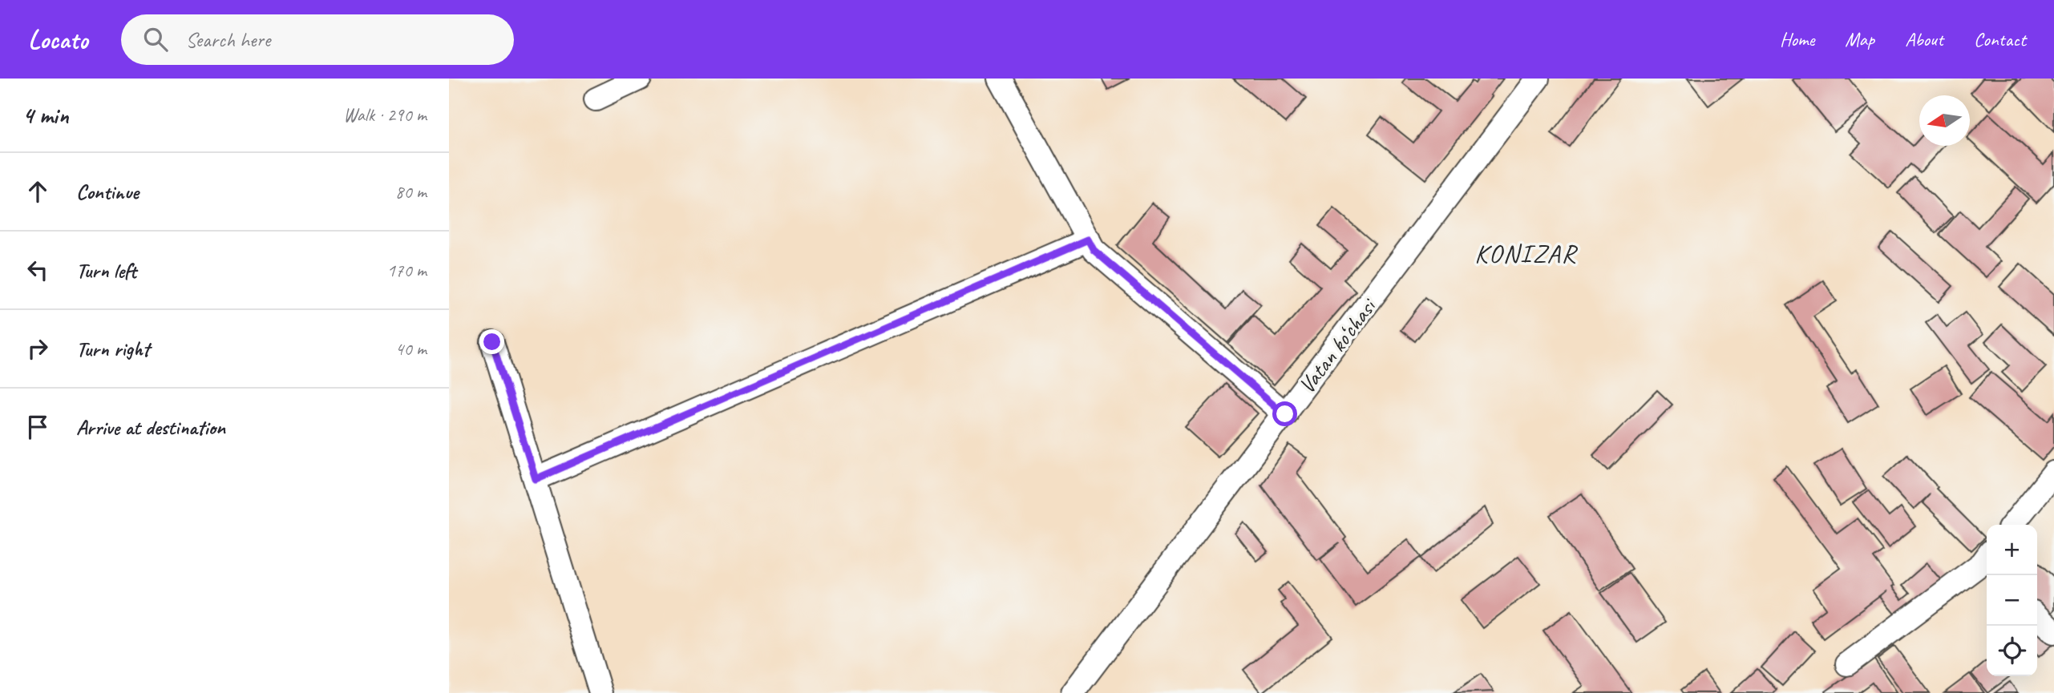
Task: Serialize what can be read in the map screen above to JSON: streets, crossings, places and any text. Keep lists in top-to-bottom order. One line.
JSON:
{"streets":{"street":["Vatan ko‘chasi"]},"districts":["KONIZAR"],"north":"left","page":{"header":"Locato","search":"Search here","nav":["Home","Map","About","Contact"],"heading":["4 min","Walk · 290 m"],"list":[["Continue","80 m"],["Turn left","170 m"],["Turn right","40 m"],"Arrive at destination"],"map_buttons":["+","−"]}}
